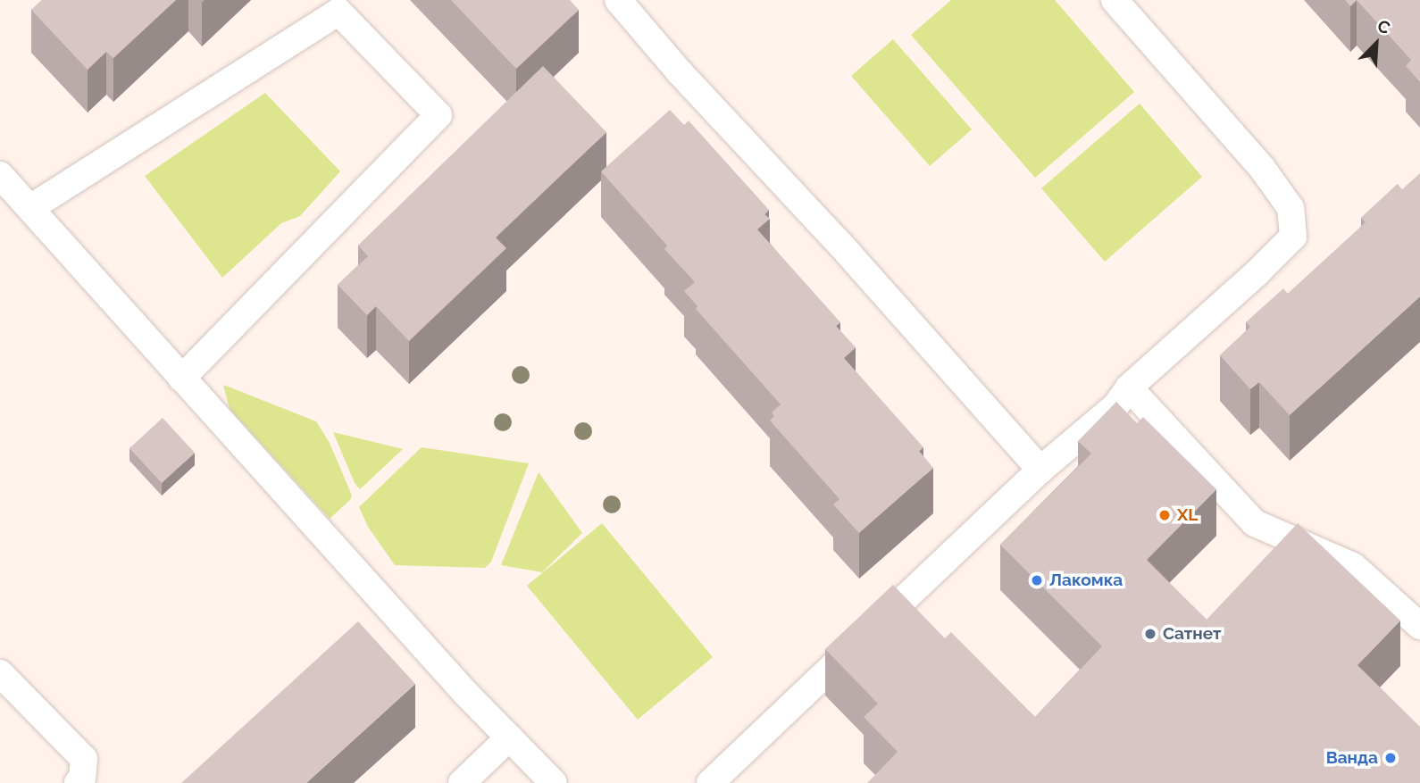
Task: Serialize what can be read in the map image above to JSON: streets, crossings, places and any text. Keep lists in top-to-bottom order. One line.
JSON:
{"places":["XL","Лакомка","Сатнет","Ванда"],"north":"top right"}
